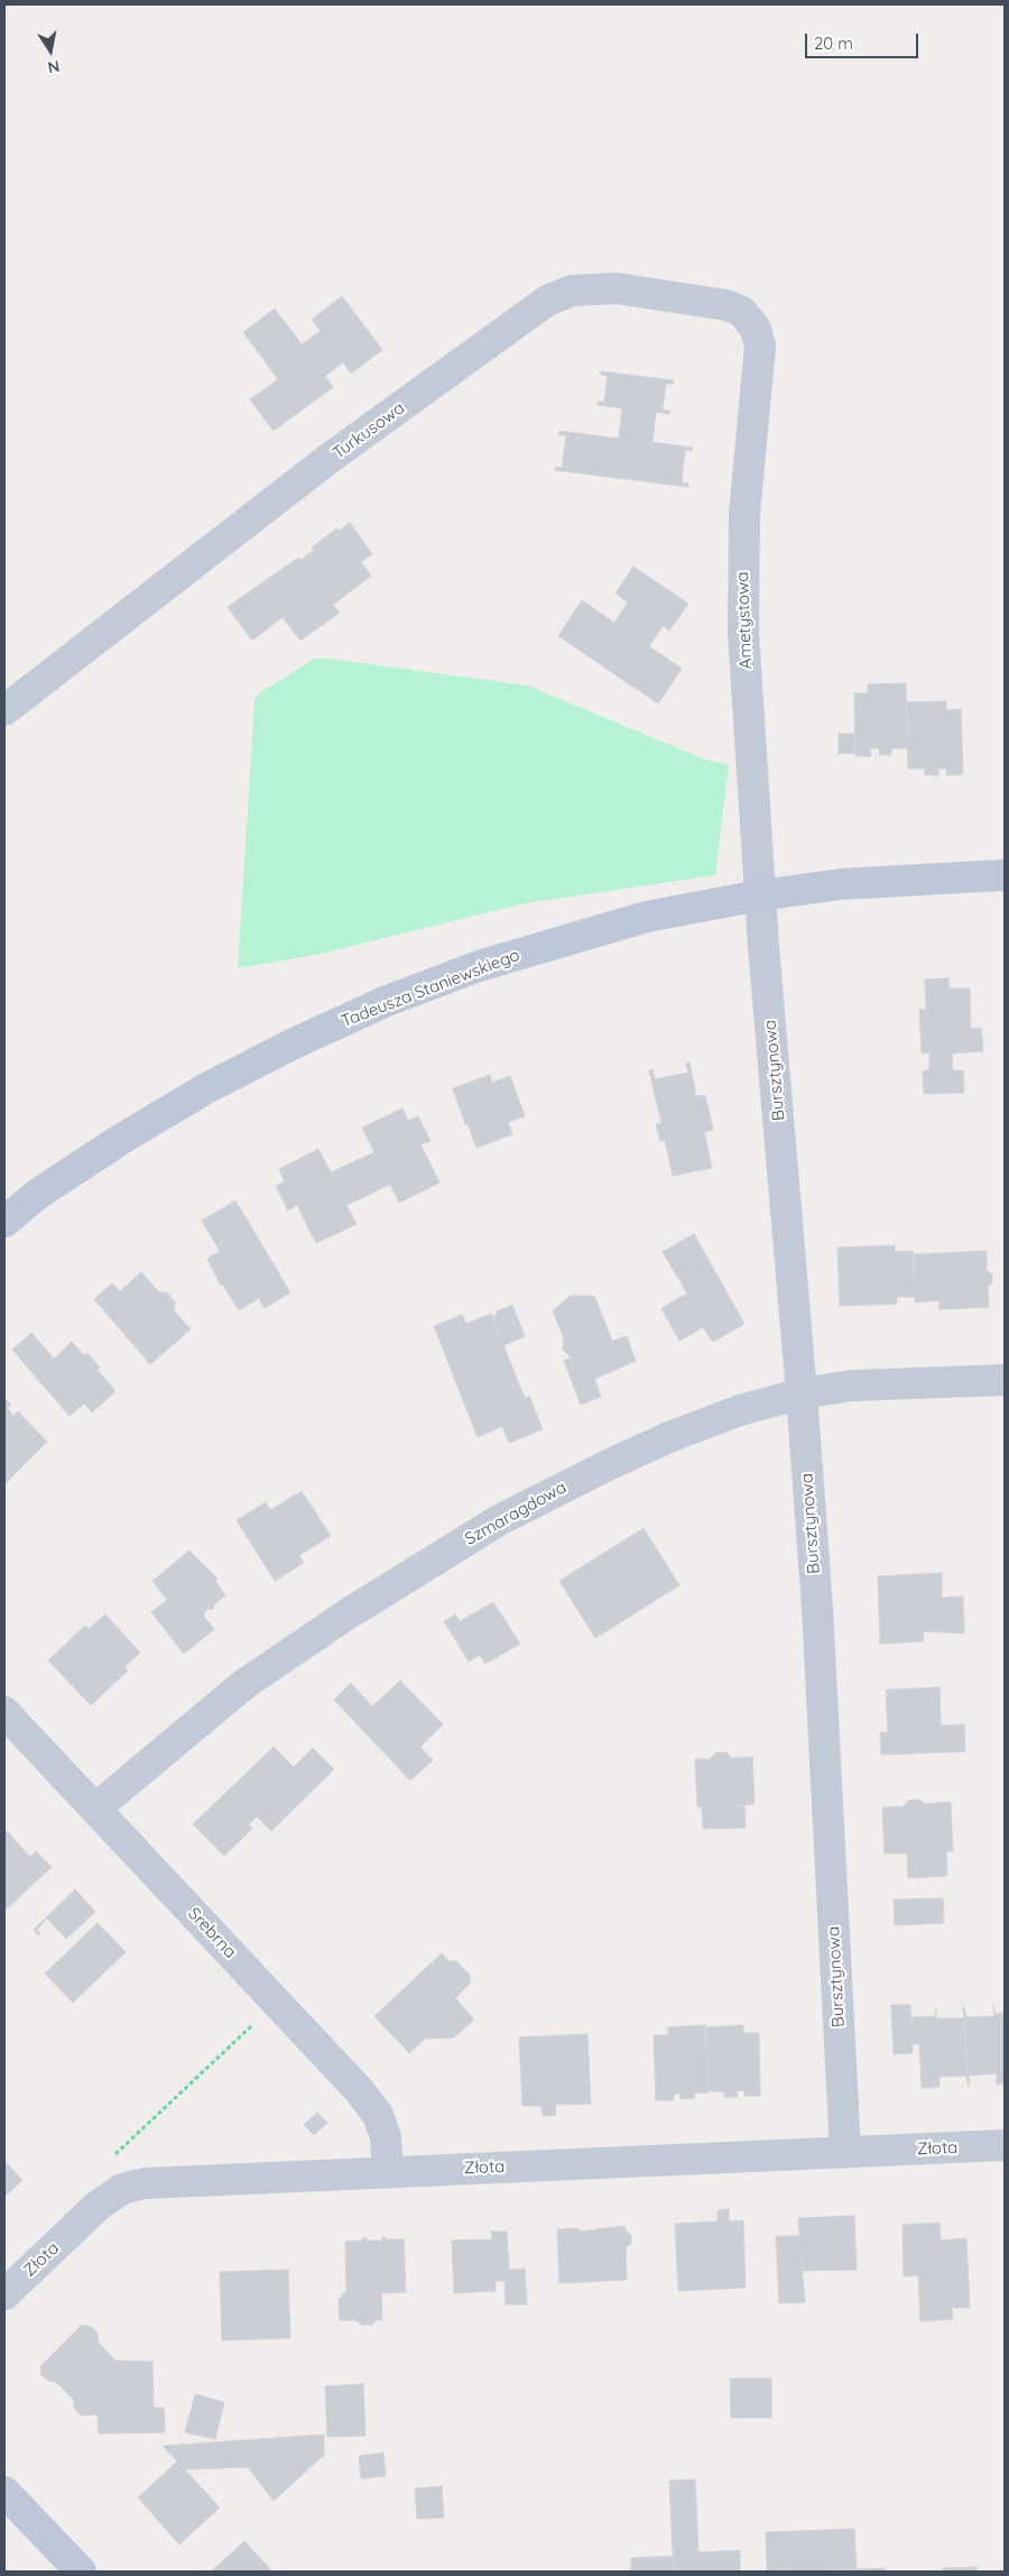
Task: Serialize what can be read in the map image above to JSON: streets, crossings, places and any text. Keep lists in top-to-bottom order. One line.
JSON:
{"streets":{"street":["Turkusowa","Ametystowa","Tadeusza Staniewskiego","Bursztynowa","Szmaragdowa","Srebrna","Złota"]},"crossings":[["Turkusowa","Ametystowa"],["Ametystowa","Tadeusza Staniewskiego"],["Ametystowa","Bursztynowa"],["Tadeusza Staniewskiego","Bursztynowa"],["Bursztynowa","Szmaragdowa"],["Bursztynowa","Złota"],["Szmaragdowa","Srebrna"],["Srebrna","Złota"]],"scale_bar":"20 m","north":"bottom"}
